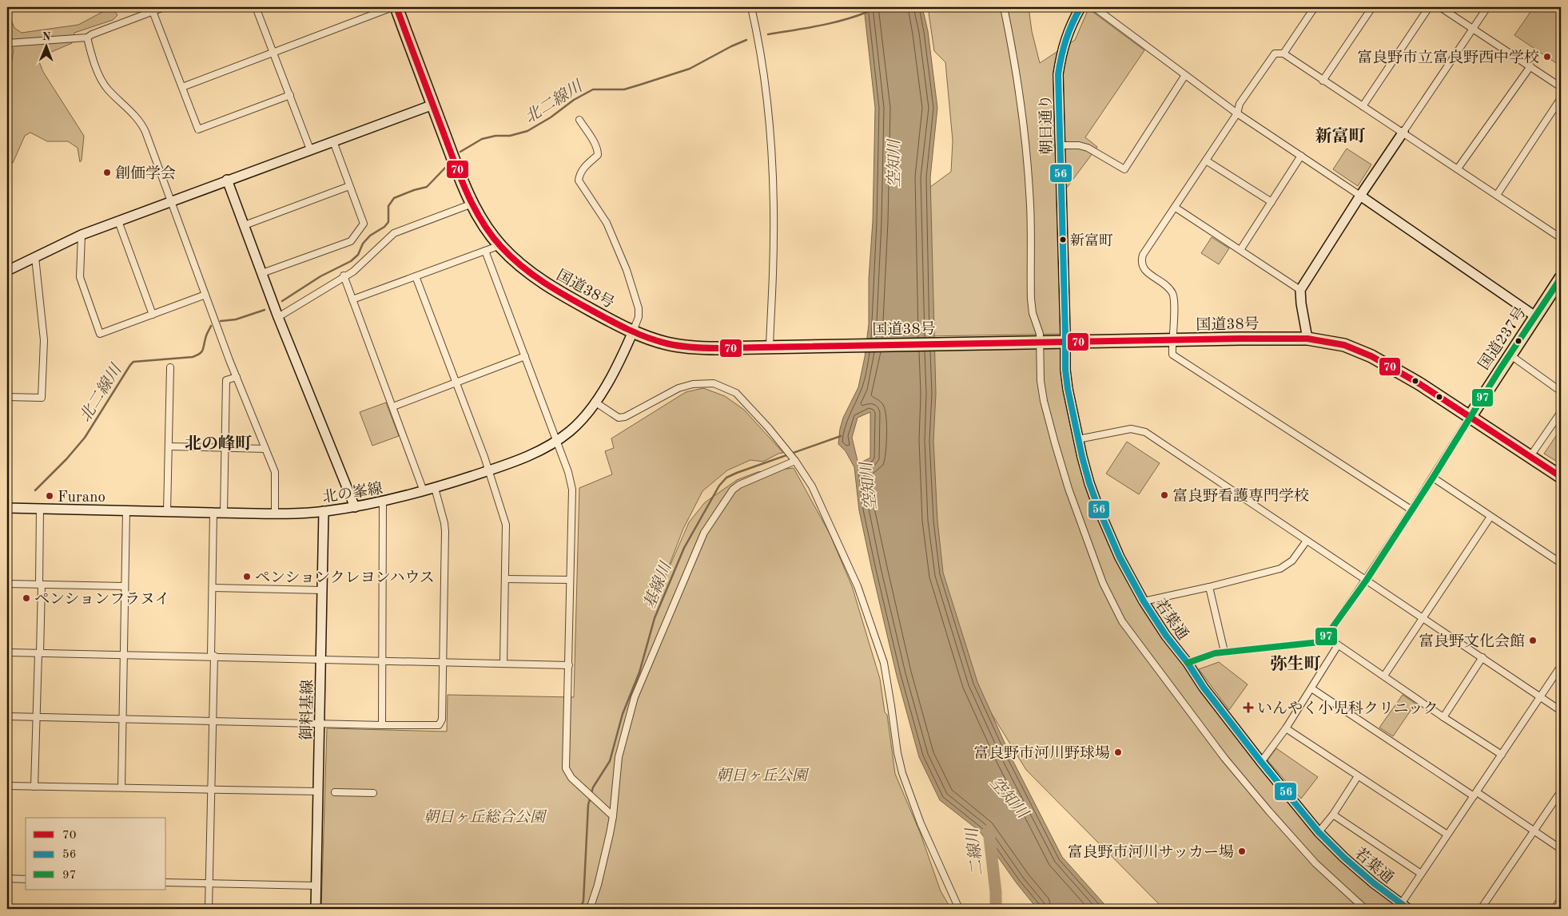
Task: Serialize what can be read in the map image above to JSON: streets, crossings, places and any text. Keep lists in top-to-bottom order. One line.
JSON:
{"streets":{"highway":["国道38号","国道237号"],"street":["朝日通り","北の峯線","若葉通","御料基線"]},"crossings":[["朝日通り","国道38号"],["朝日通り","若葉通"],["国道38号","国道237号"],["国道38号","北の峯線"],["国道38号","若葉通"],["北の峯線","御料基線"]],"districts":["新富町","北の峰町","弥生町"],"water":["北二線川","空知川","基線川","二線川"],"parks":["朝日ヶ丘公園","朝日ヶ丘総合公園"],"places":{"other":["富良野市立富良野西中学校","創価学会","新富町","富良野看護専門学校","Furano","ペンションクレヨンハウス","ペンションフラヌイ","富良野文化会館","富良野市河川野球場","富良野市河川サッカー場"],"health":["いんやく小児科クリニック"]},"lines":["transit line 70","transit line 56","transit line 97"],"legend":["70","56","97"],"north":"top"}
